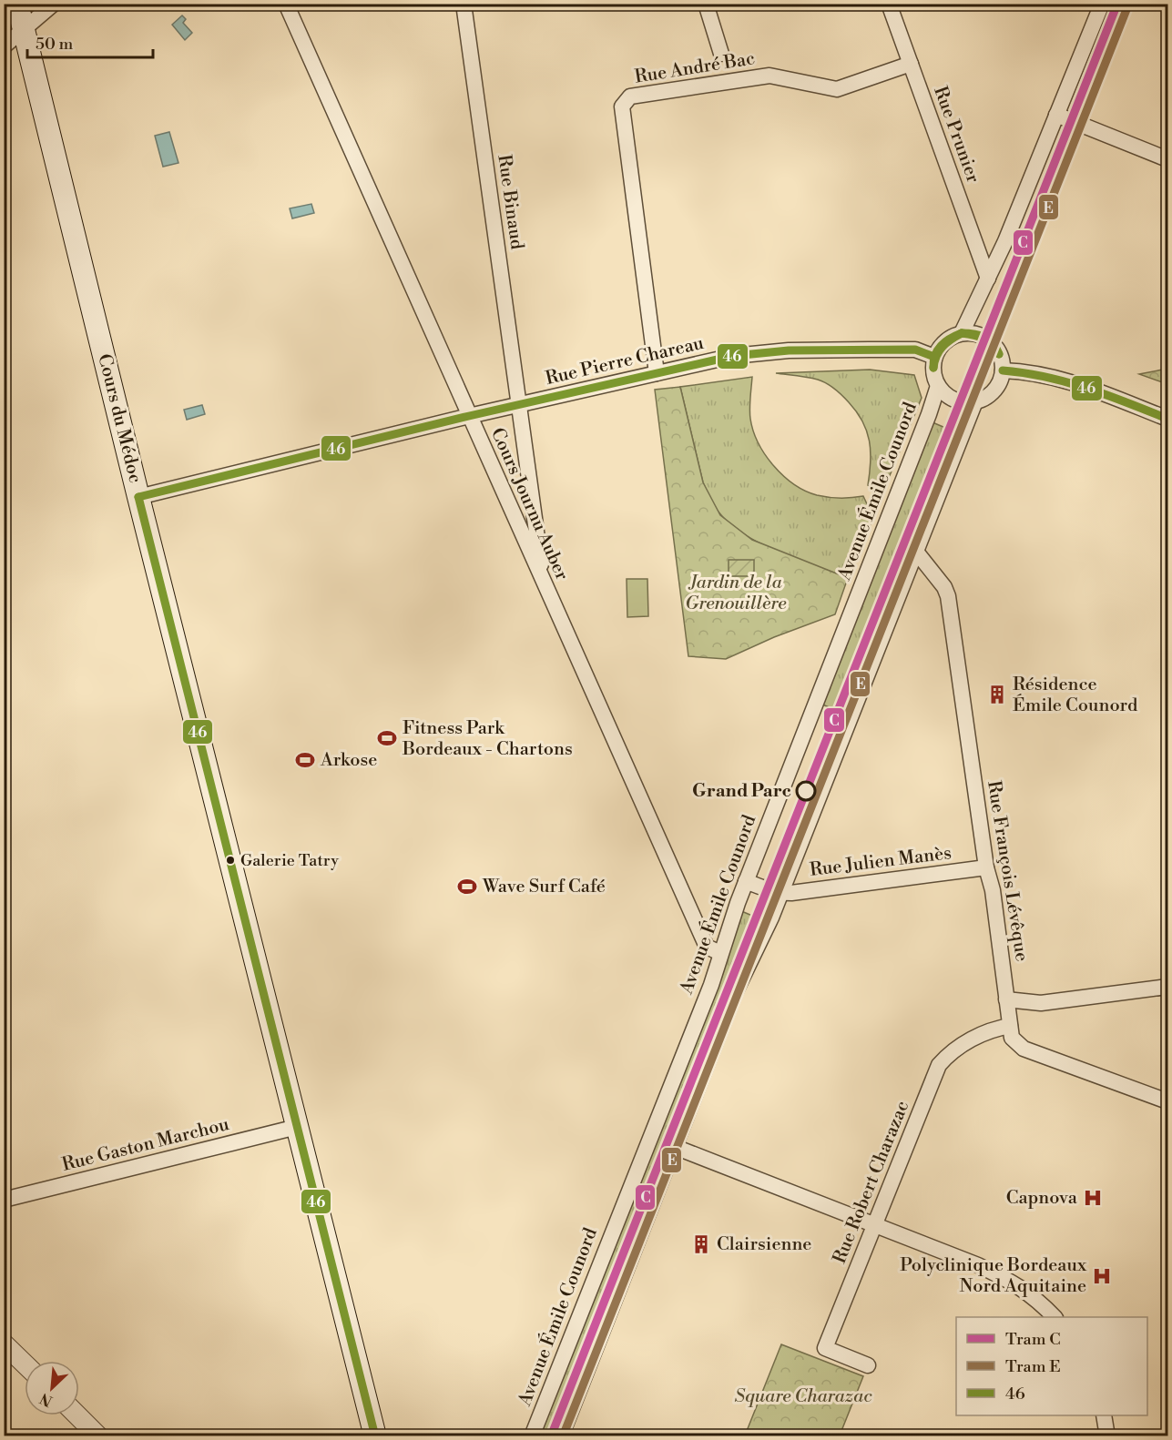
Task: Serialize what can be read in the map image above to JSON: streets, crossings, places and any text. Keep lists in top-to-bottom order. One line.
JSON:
{"streets":{"main road":["Cours du Médoc"],"street":["Rue André Bac","Rue Prunier","Rue Binaud","Rue Pierre Chareau","Avenue Émile Counord","Cours Journu Auber","Rue Julien Manès","Rue François Lévêque","Rue Gaston Marchou","Rue Robert Charazac"]},"crossings":[["Rue André Bac","Rue Prunier"],["Rue André Bac","Rue Pierre Chareau"],["Rue Binaud","Rue Pierre Chareau"],["Rue Binaud","Cours Journu Auber"],["Rue Pierre Chareau","Avenue Émile Counord"],["Cours du Médoc","Rue Gaston Marchou"],["Avenue Émile Counord","Cours Journu Auber"],["Rue Julien Manès","Rue François Lévêque"],["Rue François Lévêque","Rue Robert Charazac"]],"parks":["Jardin de la Grenouillère","Square Charazac"],"places":{"building":["Résidence Émile Counord","Clairsienne"],"sports":["Fitness Park Bordeaux - Chartons","Arkose","Wave Surf Café"],"other":["Grand Parc","Galerie Tatry"],"hospital":["Capnova","Polyclinique Bordeaux Nord Aquitaine"]},"lines":["tram line C","tram line E","transit line 46"],"legend":["Tram C","Tram E","46"],"scale_bar":"50 m","north":"bottom left"}
